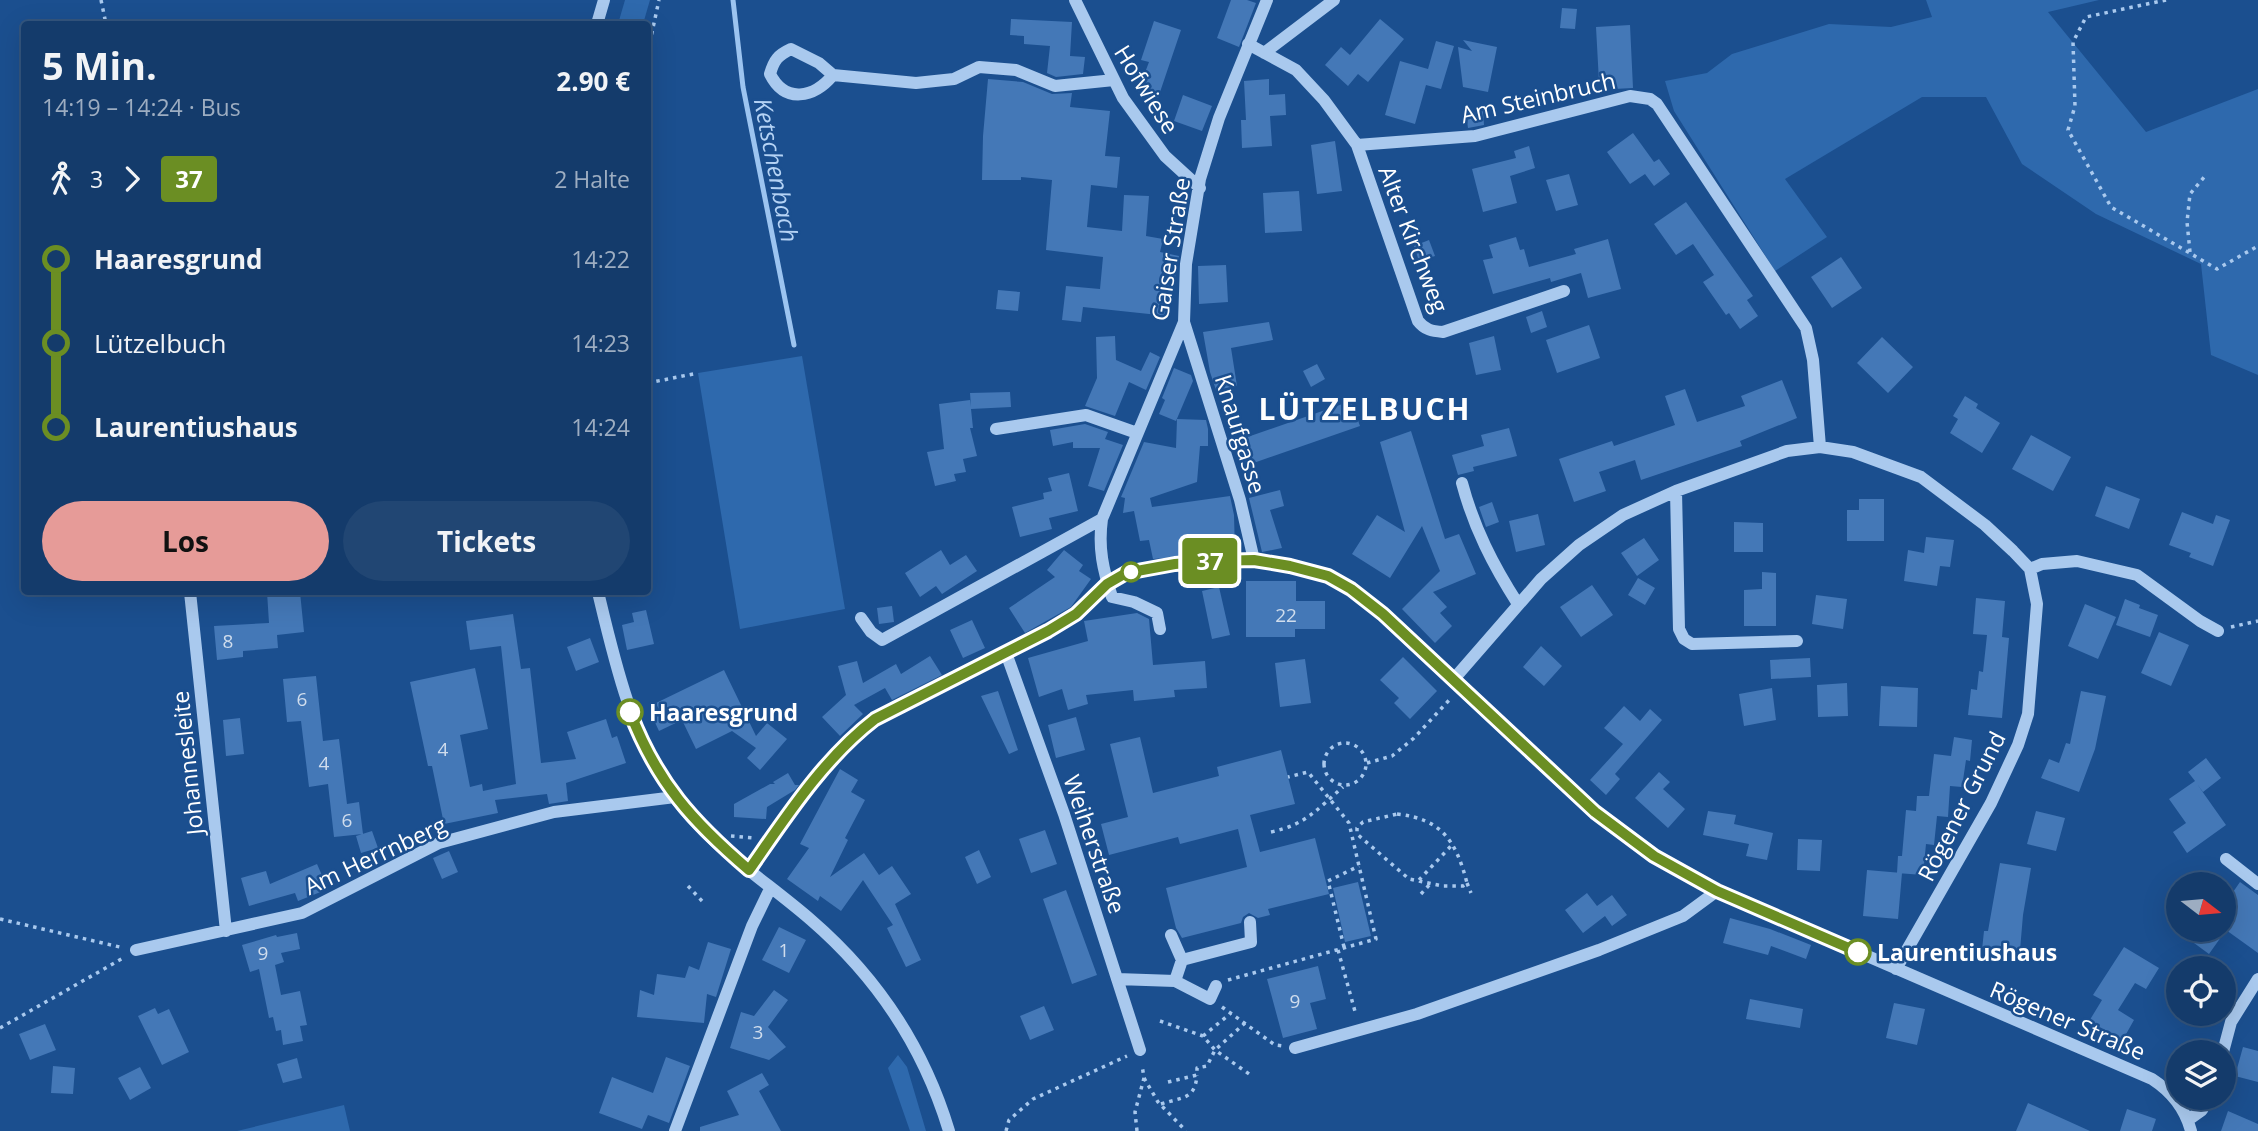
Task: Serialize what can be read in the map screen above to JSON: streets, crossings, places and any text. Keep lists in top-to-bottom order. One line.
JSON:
{"streets":{"street":["Hofwiese","Am Steinbruch","Alter Kirchweg","Gaiser Straße","Knaufgasse","Johannesleite","Rögener Grund","Weiherstraße","Am Herrnberg","Rögener Straße"]},"crossings":[["Hofwiese","Gaiser Straße"],["Am Steinbruch","Alter Kirchweg"],["Gaiser Straße","Knaufgasse"],["Gaiser Straße","Rögener Straße"],["Knaufgasse","Rögener Straße"],["Johannesleite","Am Herrnberg"],["Rögener Grund","Rögener Straße"]],"districts":["LÜTZELBUCH"],"water":["Ketschenbach"],"places":["Haaresgrund","Laurentiushaus"],"lines":["bus line 37"],"house_numbers":["22","8","6","4","4","6","1","9","9","3"],"north":"right","page":{"on_map":"37","heading":["5 Min.","14:19 – 14:24 · Bus","2.90 €"],"legs":["3","37","2 Halte"],"list":[{"name":"Haaresgrund","value":"14:22"},{"name":"Lützelbuch","value":"14:23"},{"name":"Laurentiushaus","value":"14:24"}],"buttons":["Los","Tickets"]}}
